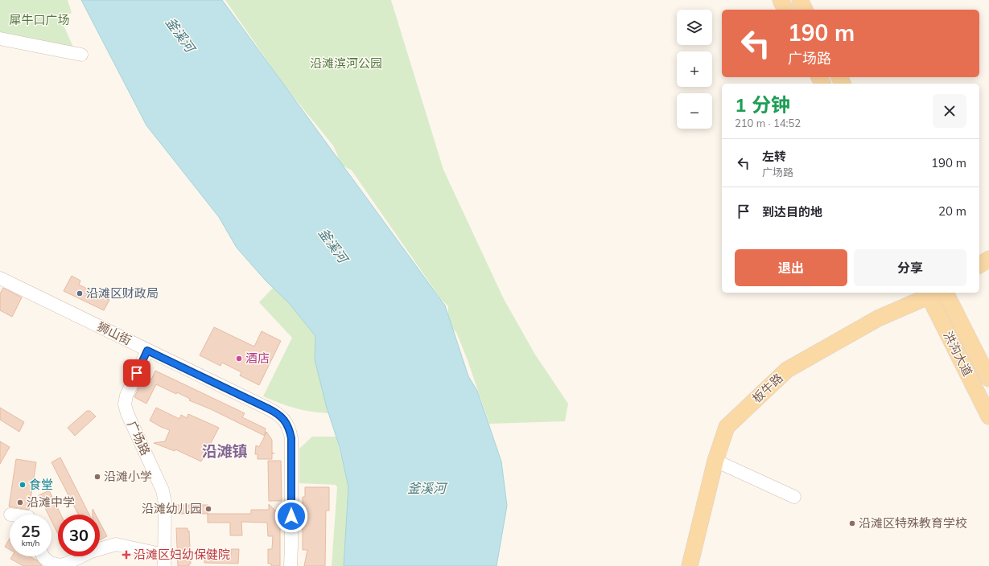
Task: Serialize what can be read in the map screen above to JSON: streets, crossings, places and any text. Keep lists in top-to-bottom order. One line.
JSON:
{"streets":{"main road":["洪沟大道","板牛路"],"street":["狮山街","广场路"]},"crossings":[["狮山街","广场路"],["洪沟大道","板牛路"]],"districts":["沿滩镇"],"water":["釜溪河"],"parks":["犀牛口广场","沿滩滨河公园"],"places":{"other":["沿滩区财政局","酒店","沿滩小学","食堂","沿滩中学","沿滩幼儿园","沿滩区特殊教育学校"],"health":["沿滩区妇幼保健院"]},"page":{"map_buttons":["+","−"],"turn":["190 m","广场路"],"heading":["1 分钟","210 m · 14:52"],"list":[{"name":"左转","note":"广场路","value":"190 m"},{"name":"到达目的地","value":"20 m"}],"buttons":["退出","分享"],"speed":"25 km/h","limit":"30"}}
